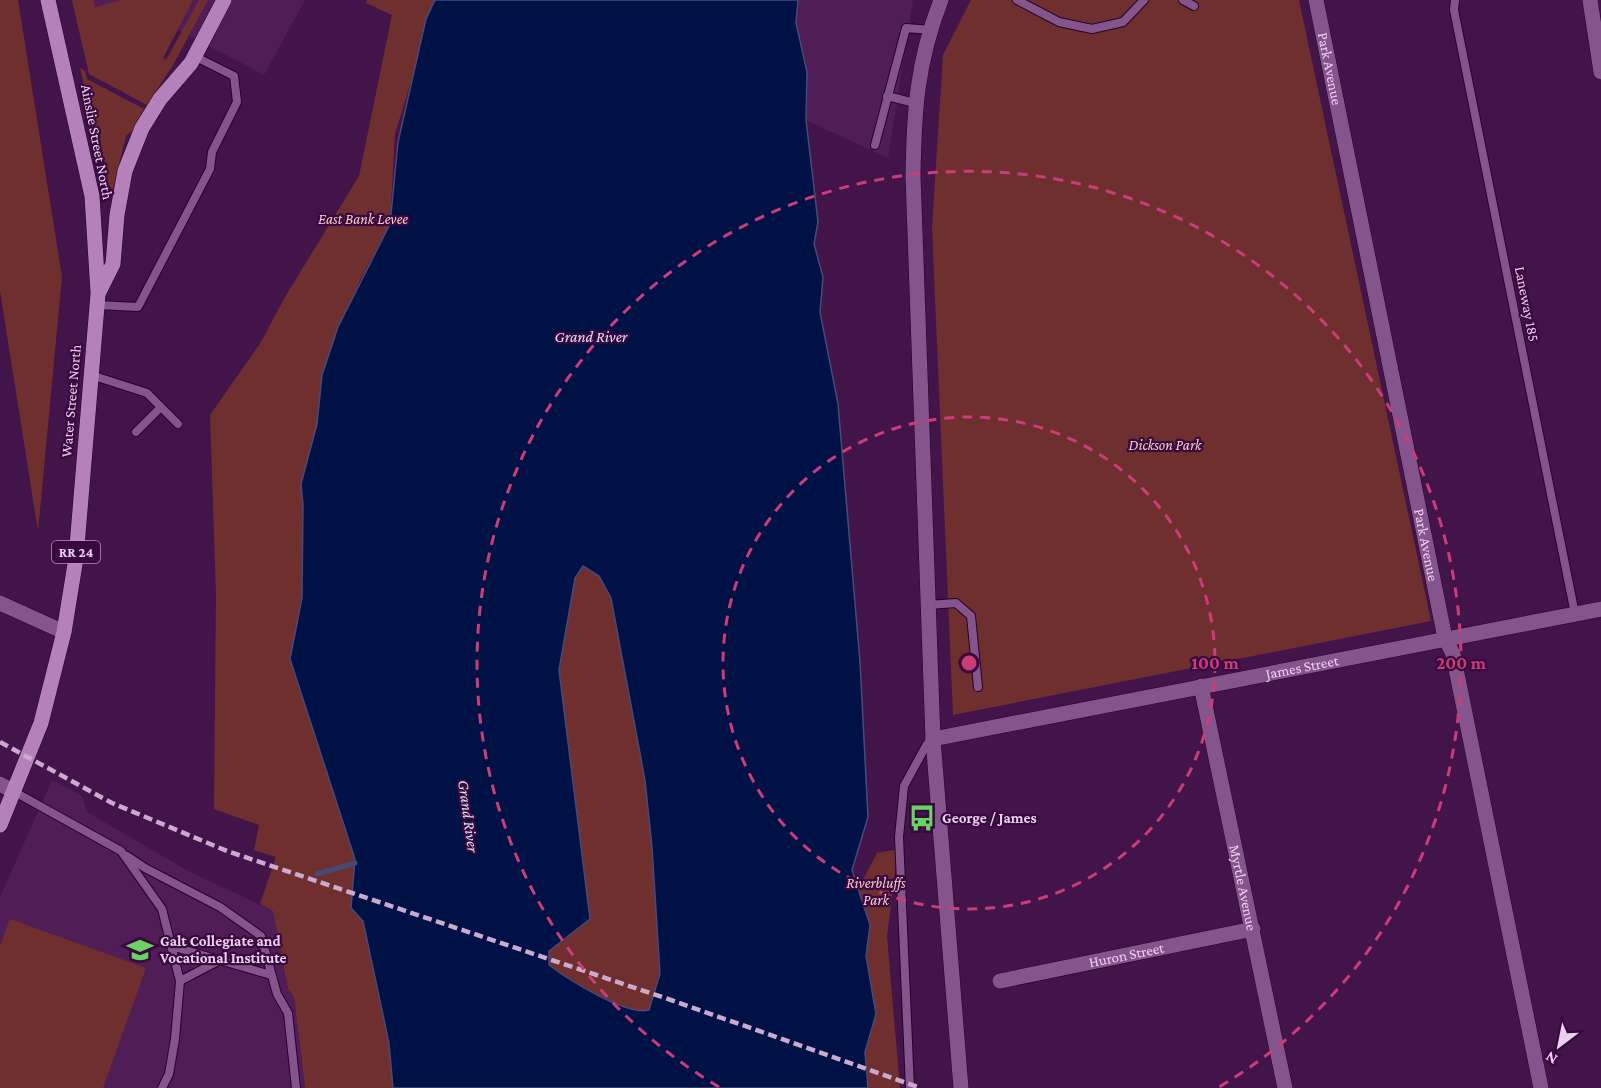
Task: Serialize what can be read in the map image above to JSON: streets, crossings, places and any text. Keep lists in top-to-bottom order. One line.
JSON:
{"streets":{"main road":["Ainslie Street North","Water Street North","RR 24"],"street":["Park Avenue","James Street","Myrtle Avenue","Huron Street"],"lane":["Laneway 185"]},"crossings":[["Park Avenue","James Street"],["Ainslie Street North","Water Street North"],["Laneway 185","James Street"],["James Street","Myrtle Avenue"],["Myrtle Avenue","Huron Street"]],"water":["Grand River"],"parks":["East Bank Levee","Dickson Park","Riverbluffs Park"],"places":{"bus stop":["George / James"],"school or university":["Galt Collegiate and Vocational Institute"]},"north":"bottom left","rings":["100 m","200 m"]}
